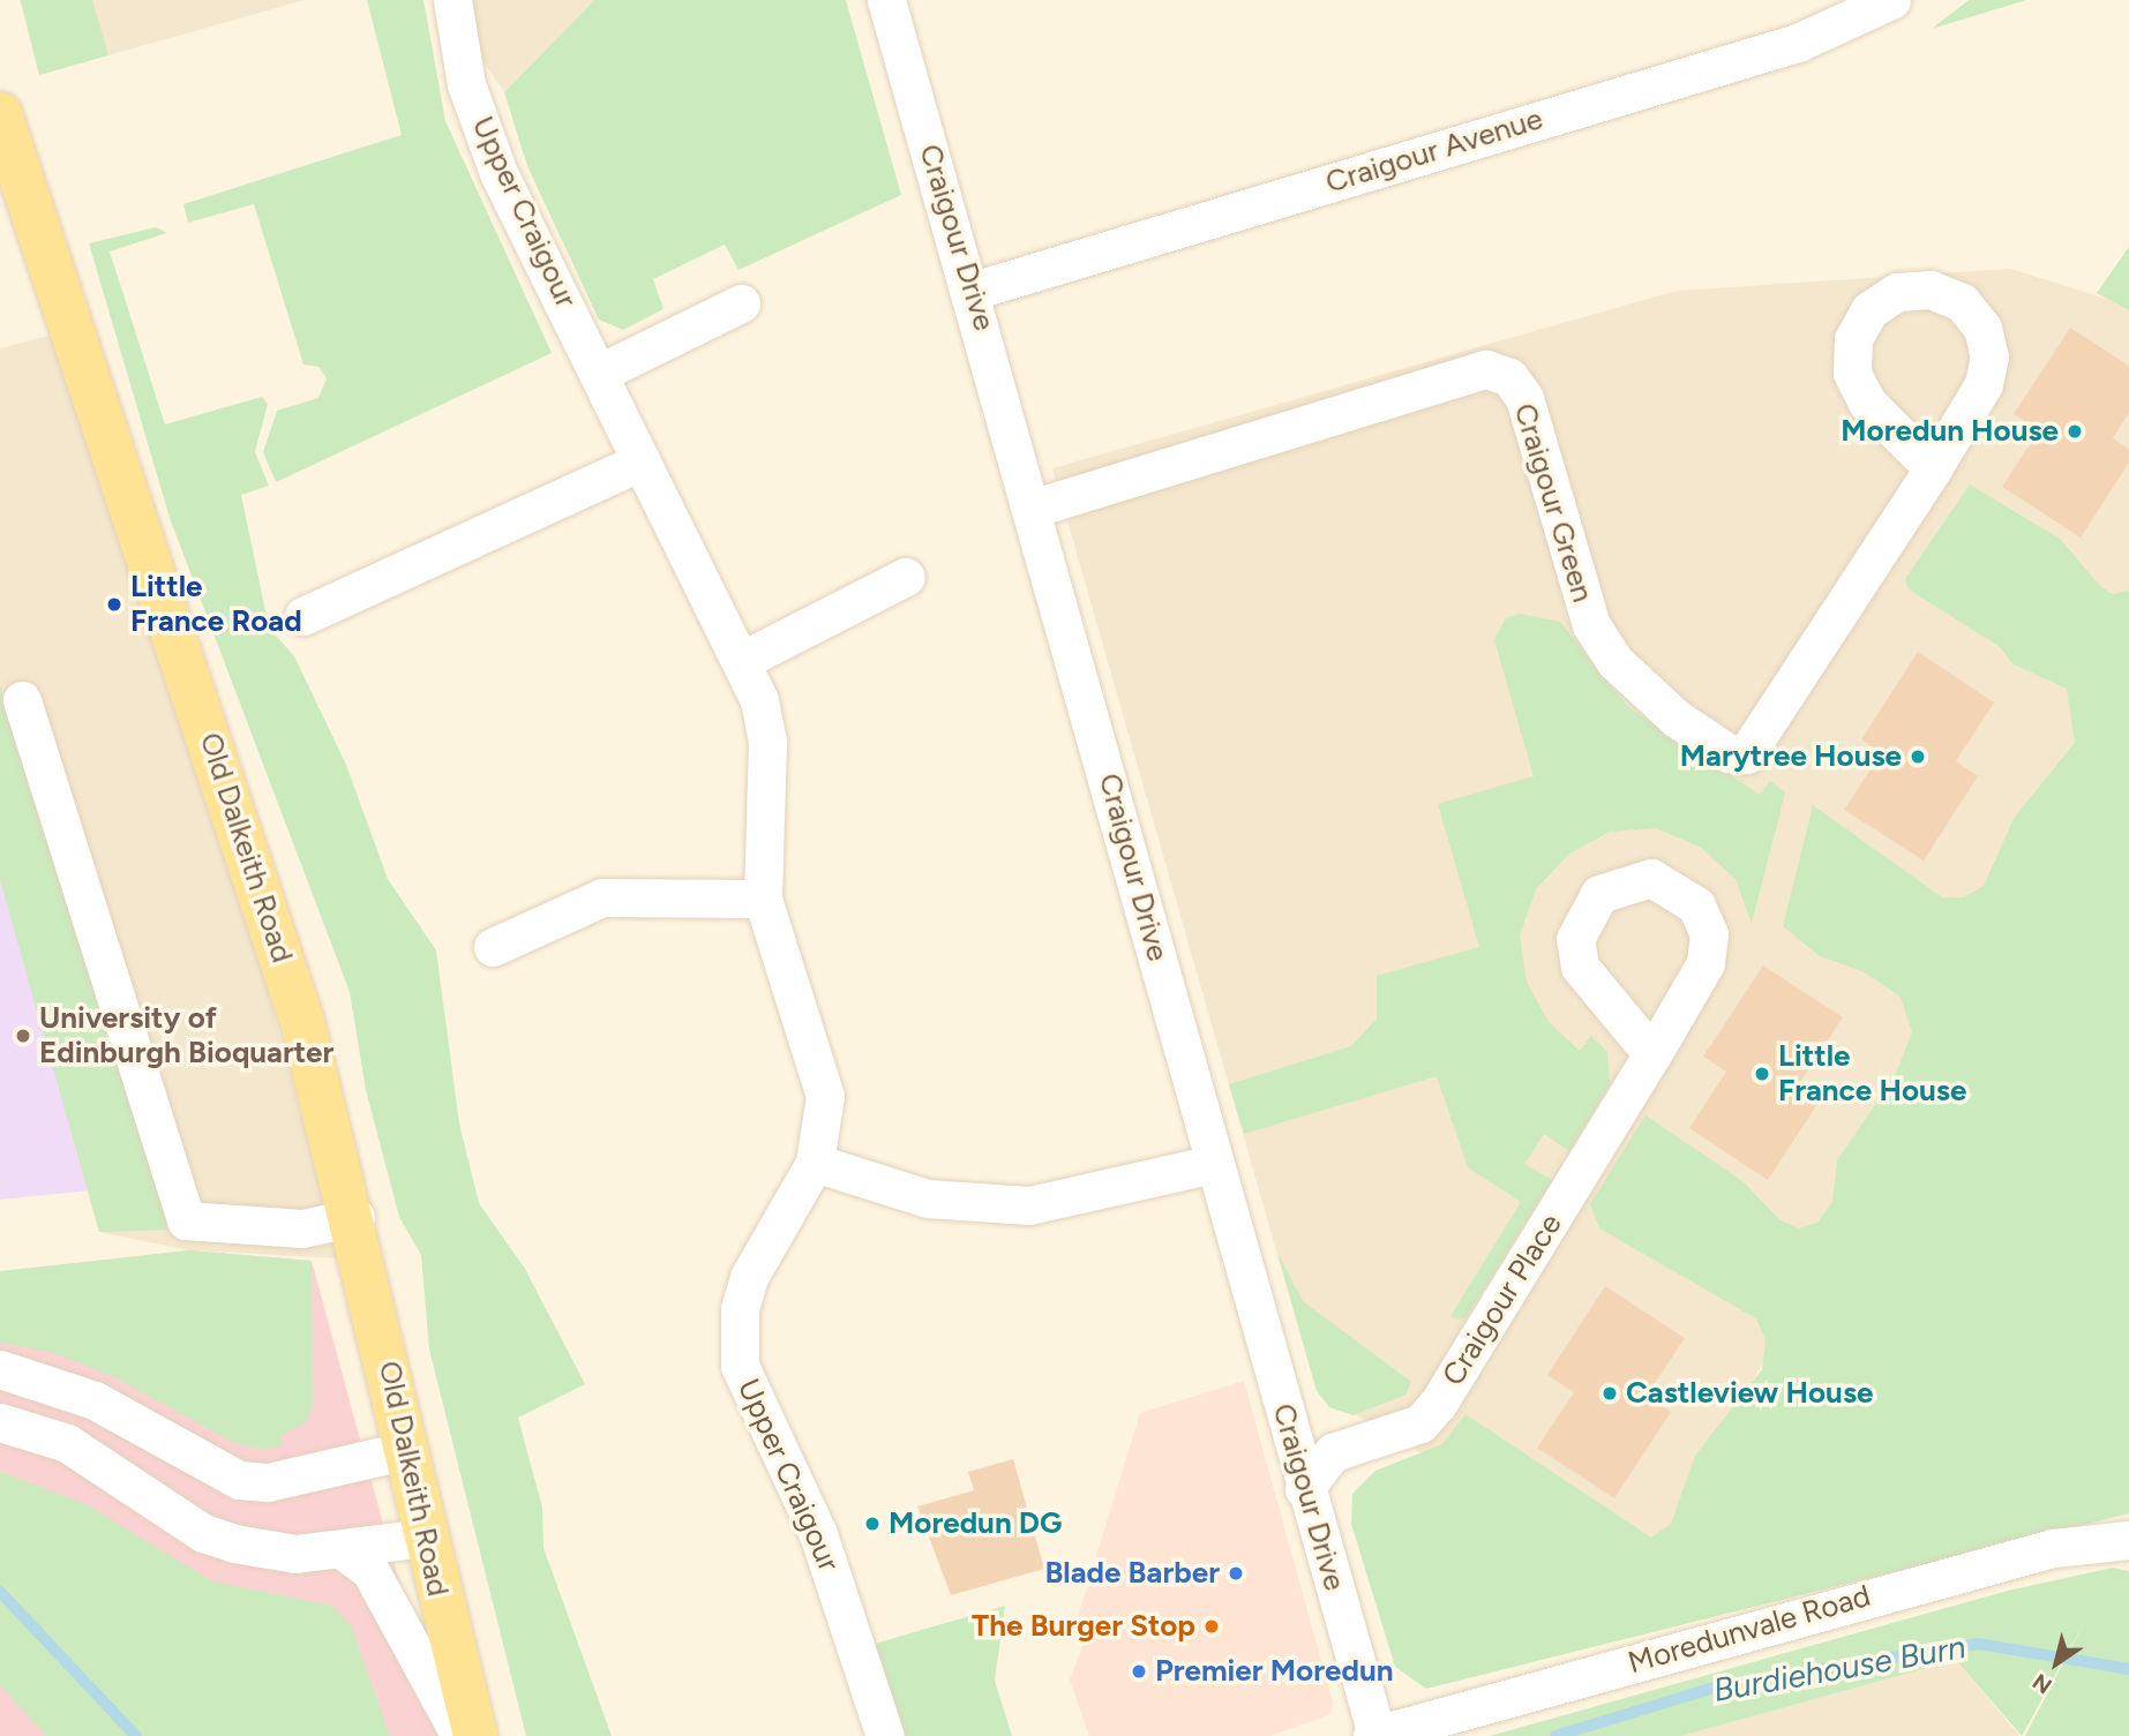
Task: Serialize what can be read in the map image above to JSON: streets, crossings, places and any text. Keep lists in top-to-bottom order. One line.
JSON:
{"streets":{"main road":["Old Dalkeith Road"],"street":["Craigour Avenue","Upper Craigour","Craigour Drive","Craigour Green","Craigour Place","Moredunvale Road"]},"crossings":[["Craigour Avenue","Craigour Drive"],["Craigour Drive","Craigour Green"],["Craigour Drive","Craigour Place"],["Craigour Drive","Moredunvale Road"]],"water":["Burdiehouse Burn"],"places":["Moredun House","Little France Road","Marytree House","University of Edinburgh Bioquarter","Little France House","Castleview House","Moredun DG","Blade Barber","The Burger Stop","Premier Moredun"],"north":"bottom left"}
